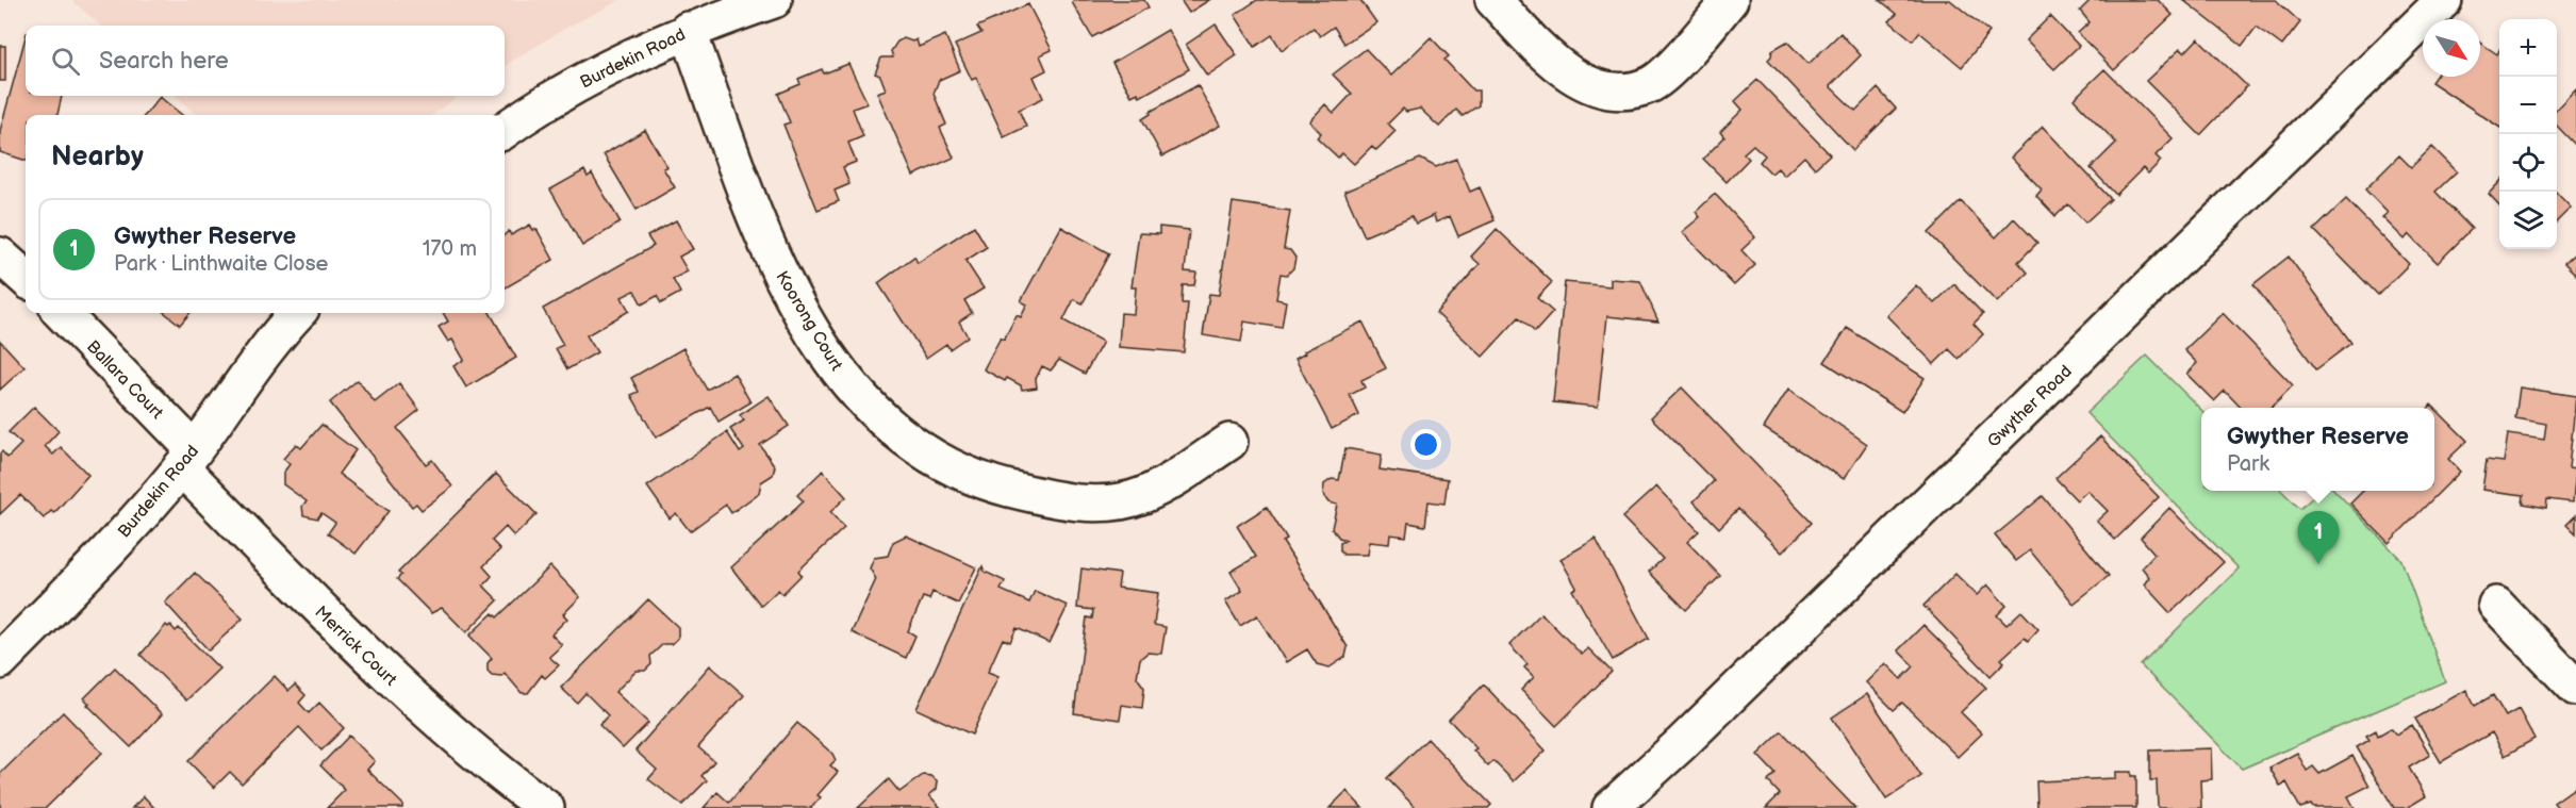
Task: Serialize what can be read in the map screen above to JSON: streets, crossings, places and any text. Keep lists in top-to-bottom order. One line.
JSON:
{"streets":{"street":["Burdekin Road","Koorong Court","Ballara Court","Gwyther Road","Merrick Court"]},"crossings":[["Burdekin Road","Koorong Court"],["Burdekin Road","Ballara Court"],["Burdekin Road","Merrick Court"],["Ballara Court","Merrick Court"]],"north":"bottom right","page":{"map_buttons":["+","−"],"search":"Search here","heading":"Nearby","list":[{"mark":"1","name":"Gwyther Reserve","note":"Park · Linthwaite Close","value":"170 m"}],"popup":["Gwyther Reserve","Park"],"pins":"1"}}
